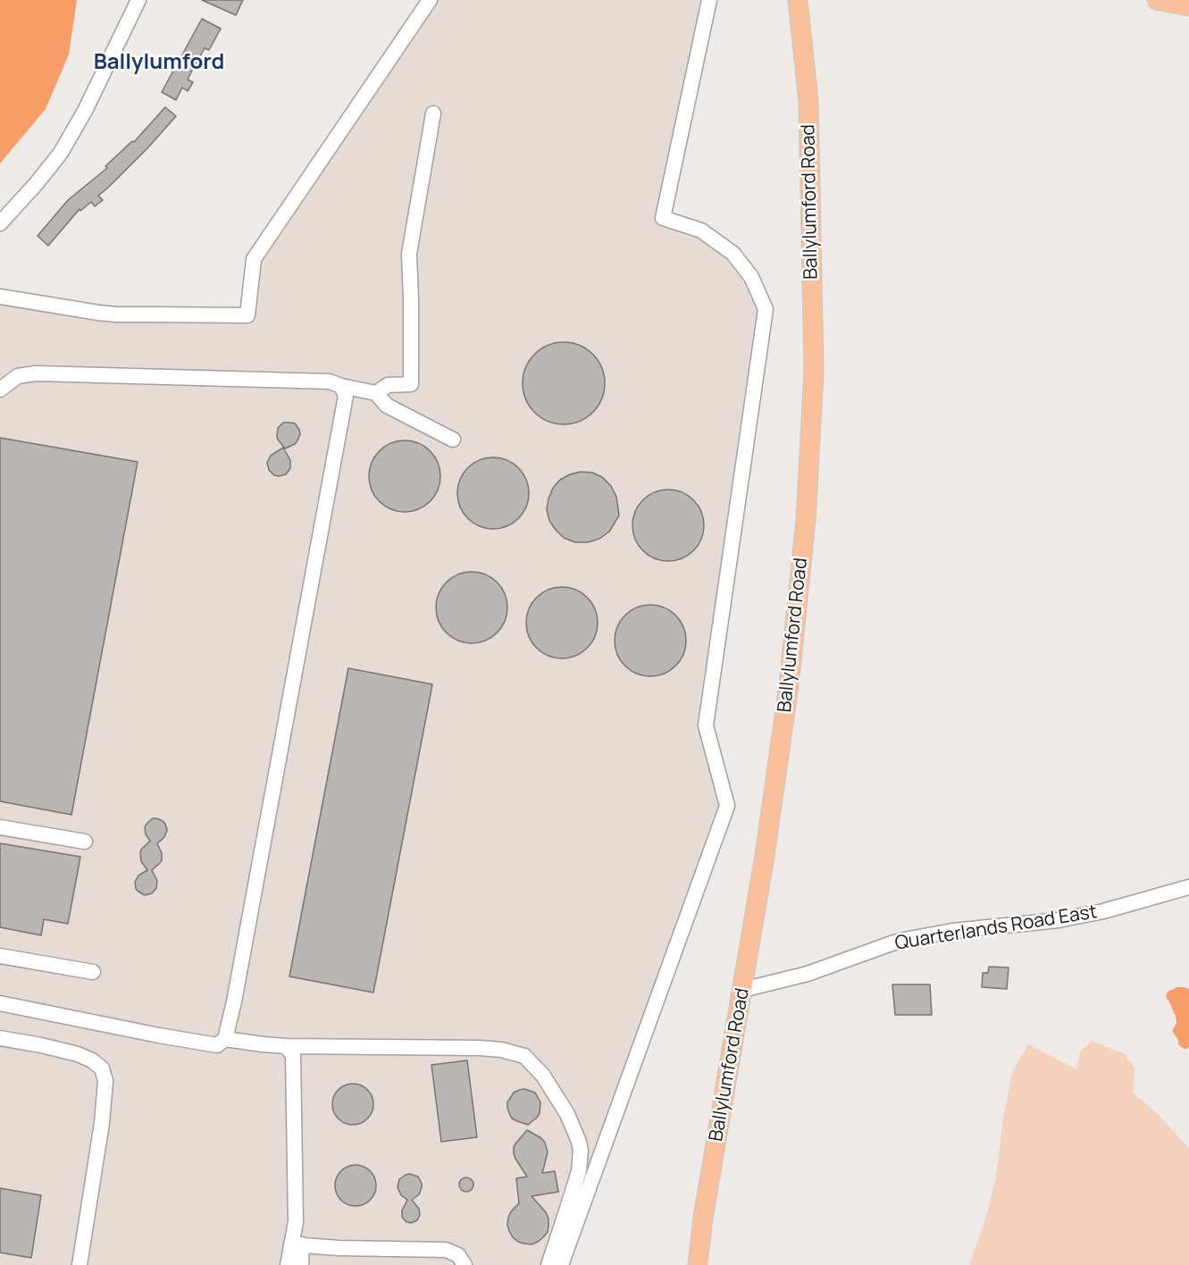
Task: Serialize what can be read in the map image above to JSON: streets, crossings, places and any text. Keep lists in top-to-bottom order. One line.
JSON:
{"streets":{"main road":["Ballylumford Road"],"street":["Quarterlands Road East"]},"crossings":[["Ballylumford Road","Quarterlands Road East"]],"districts":["Ballylumford"]}
